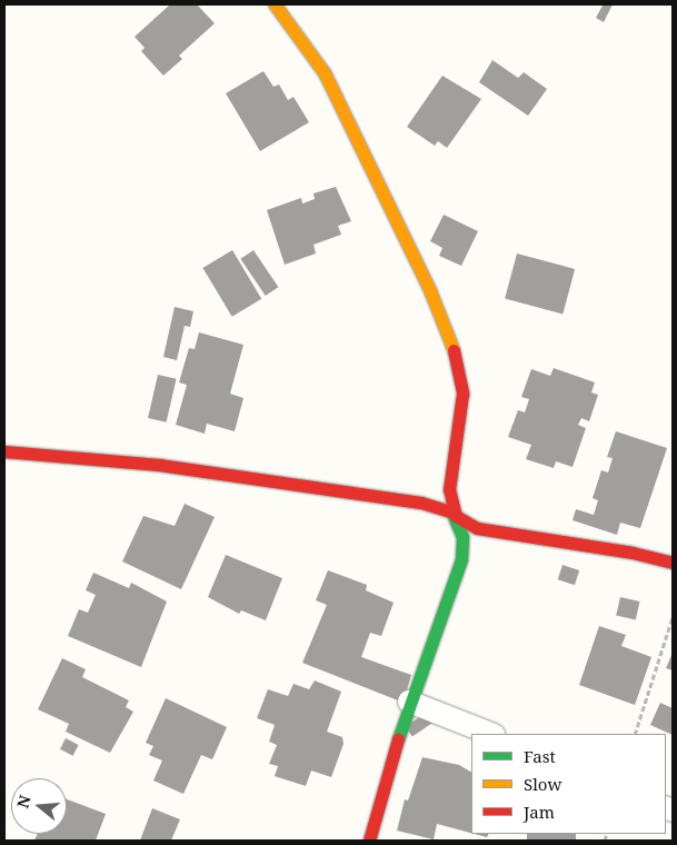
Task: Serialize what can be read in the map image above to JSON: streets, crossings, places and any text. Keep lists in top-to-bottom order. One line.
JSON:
{"legend":["Fast","Slow","Jam"],"north":"left"}
